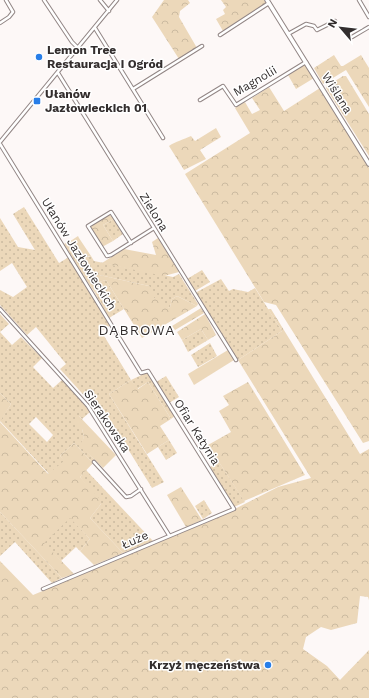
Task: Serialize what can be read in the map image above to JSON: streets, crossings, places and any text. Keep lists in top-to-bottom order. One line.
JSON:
{"streets":{"main road":["Wiślana"],"street":["Magnolii","Zielona","Ułanów Jazłowieckich","Sierakowska","Ofiar Katynia","Łuże"]},"crossings":[["Magnolii","Wiślana"],["Ułanów Jazłowieckich","Ofiar Katynia"],["Sierakowska","Łuże"],["Ofiar Katynia","Łuże"]],"districts":["DĄBROWA"],"places":{"other":["Lemon Tree Restauracja i Ogród","Krzyż męczeństwa"],"transit":["Ułanów Jazłowieckich 01"]},"north":"top left"}
